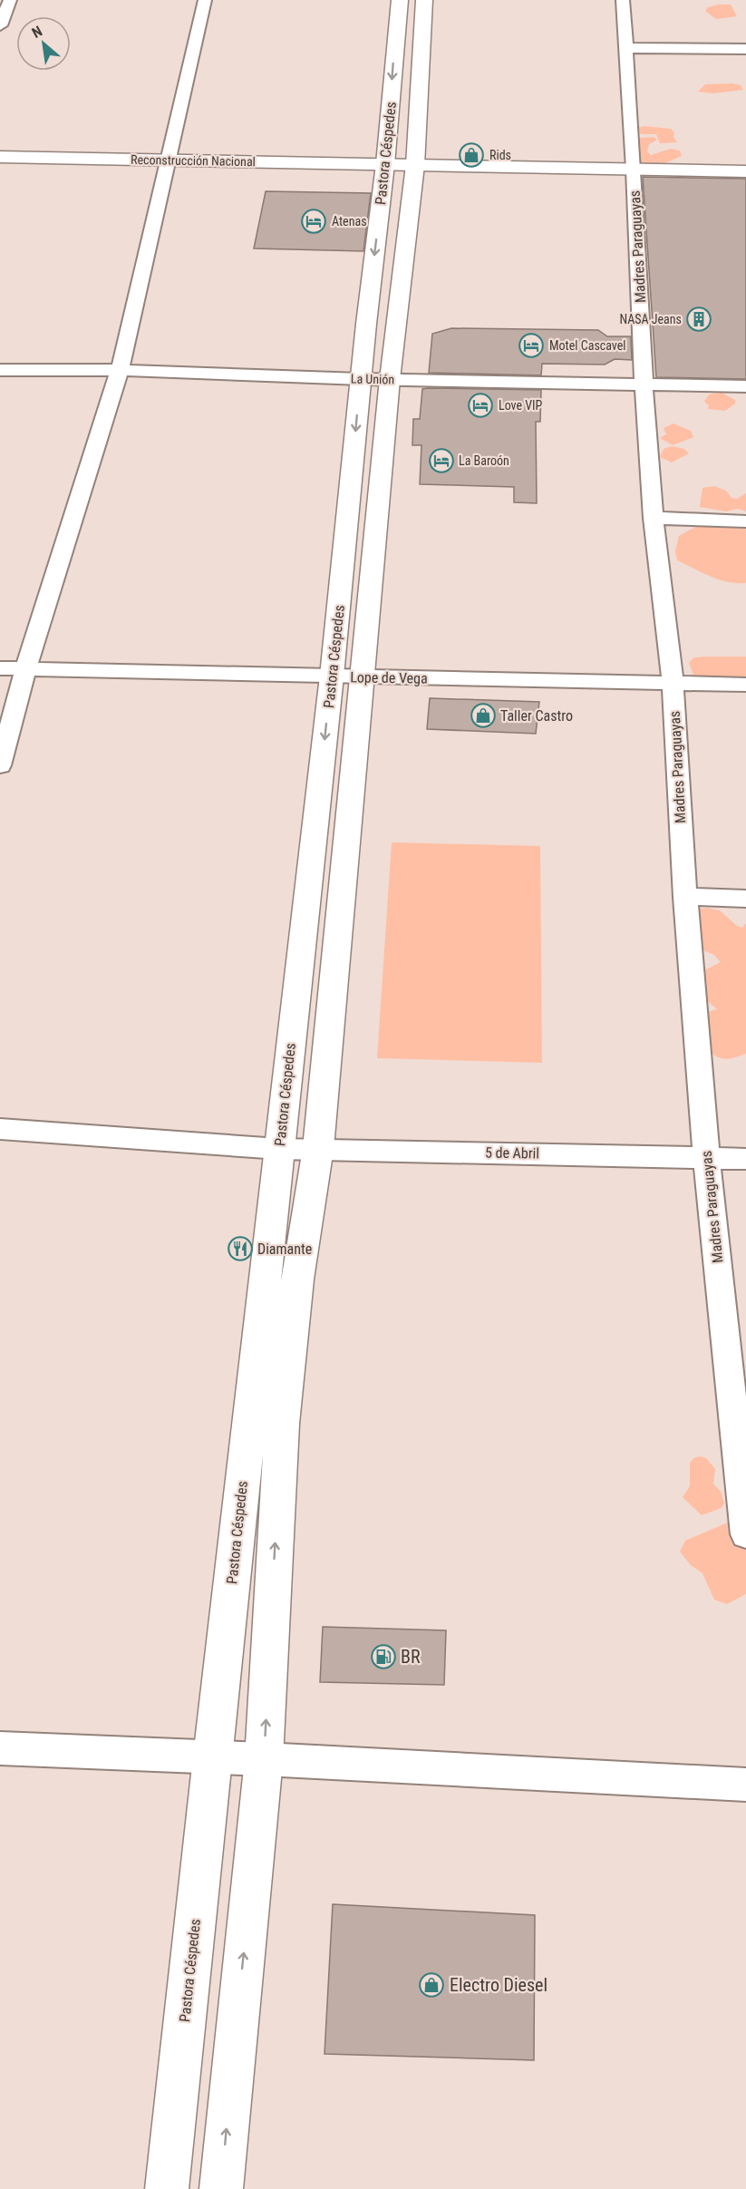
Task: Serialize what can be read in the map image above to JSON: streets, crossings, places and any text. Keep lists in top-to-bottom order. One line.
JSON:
{"streets":{"main road":["Pastora Céspedes","Reconstrucción Nacional"],"street":["Madres Paraguayas","La Unión","Lope de Vega","5 de Abril"]},"crossings":[["Pastora Céspedes","Reconstrucción Nacional"],["Pastora Céspedes","La Unión"],["Pastora Céspedes","Lope de Vega"],["Pastora Céspedes","5 de Abril"],["Reconstrucción Nacional","Madres Paraguayas"],["Madres Paraguayas","La Unión"],["Madres Paraguayas","Lope de Vega"],["Madres Paraguayas","5 de Abril"]],"places":{"shop":["Rids","Taller Castro","Electro Diesel"],"hotel":["Atenas","Motel Cascavel","Love VIP","La Baroón"],"building":["NASA Jeans"],"restaurant":["Diamante"],"fuel station":["BR"]},"north":"top left"}
